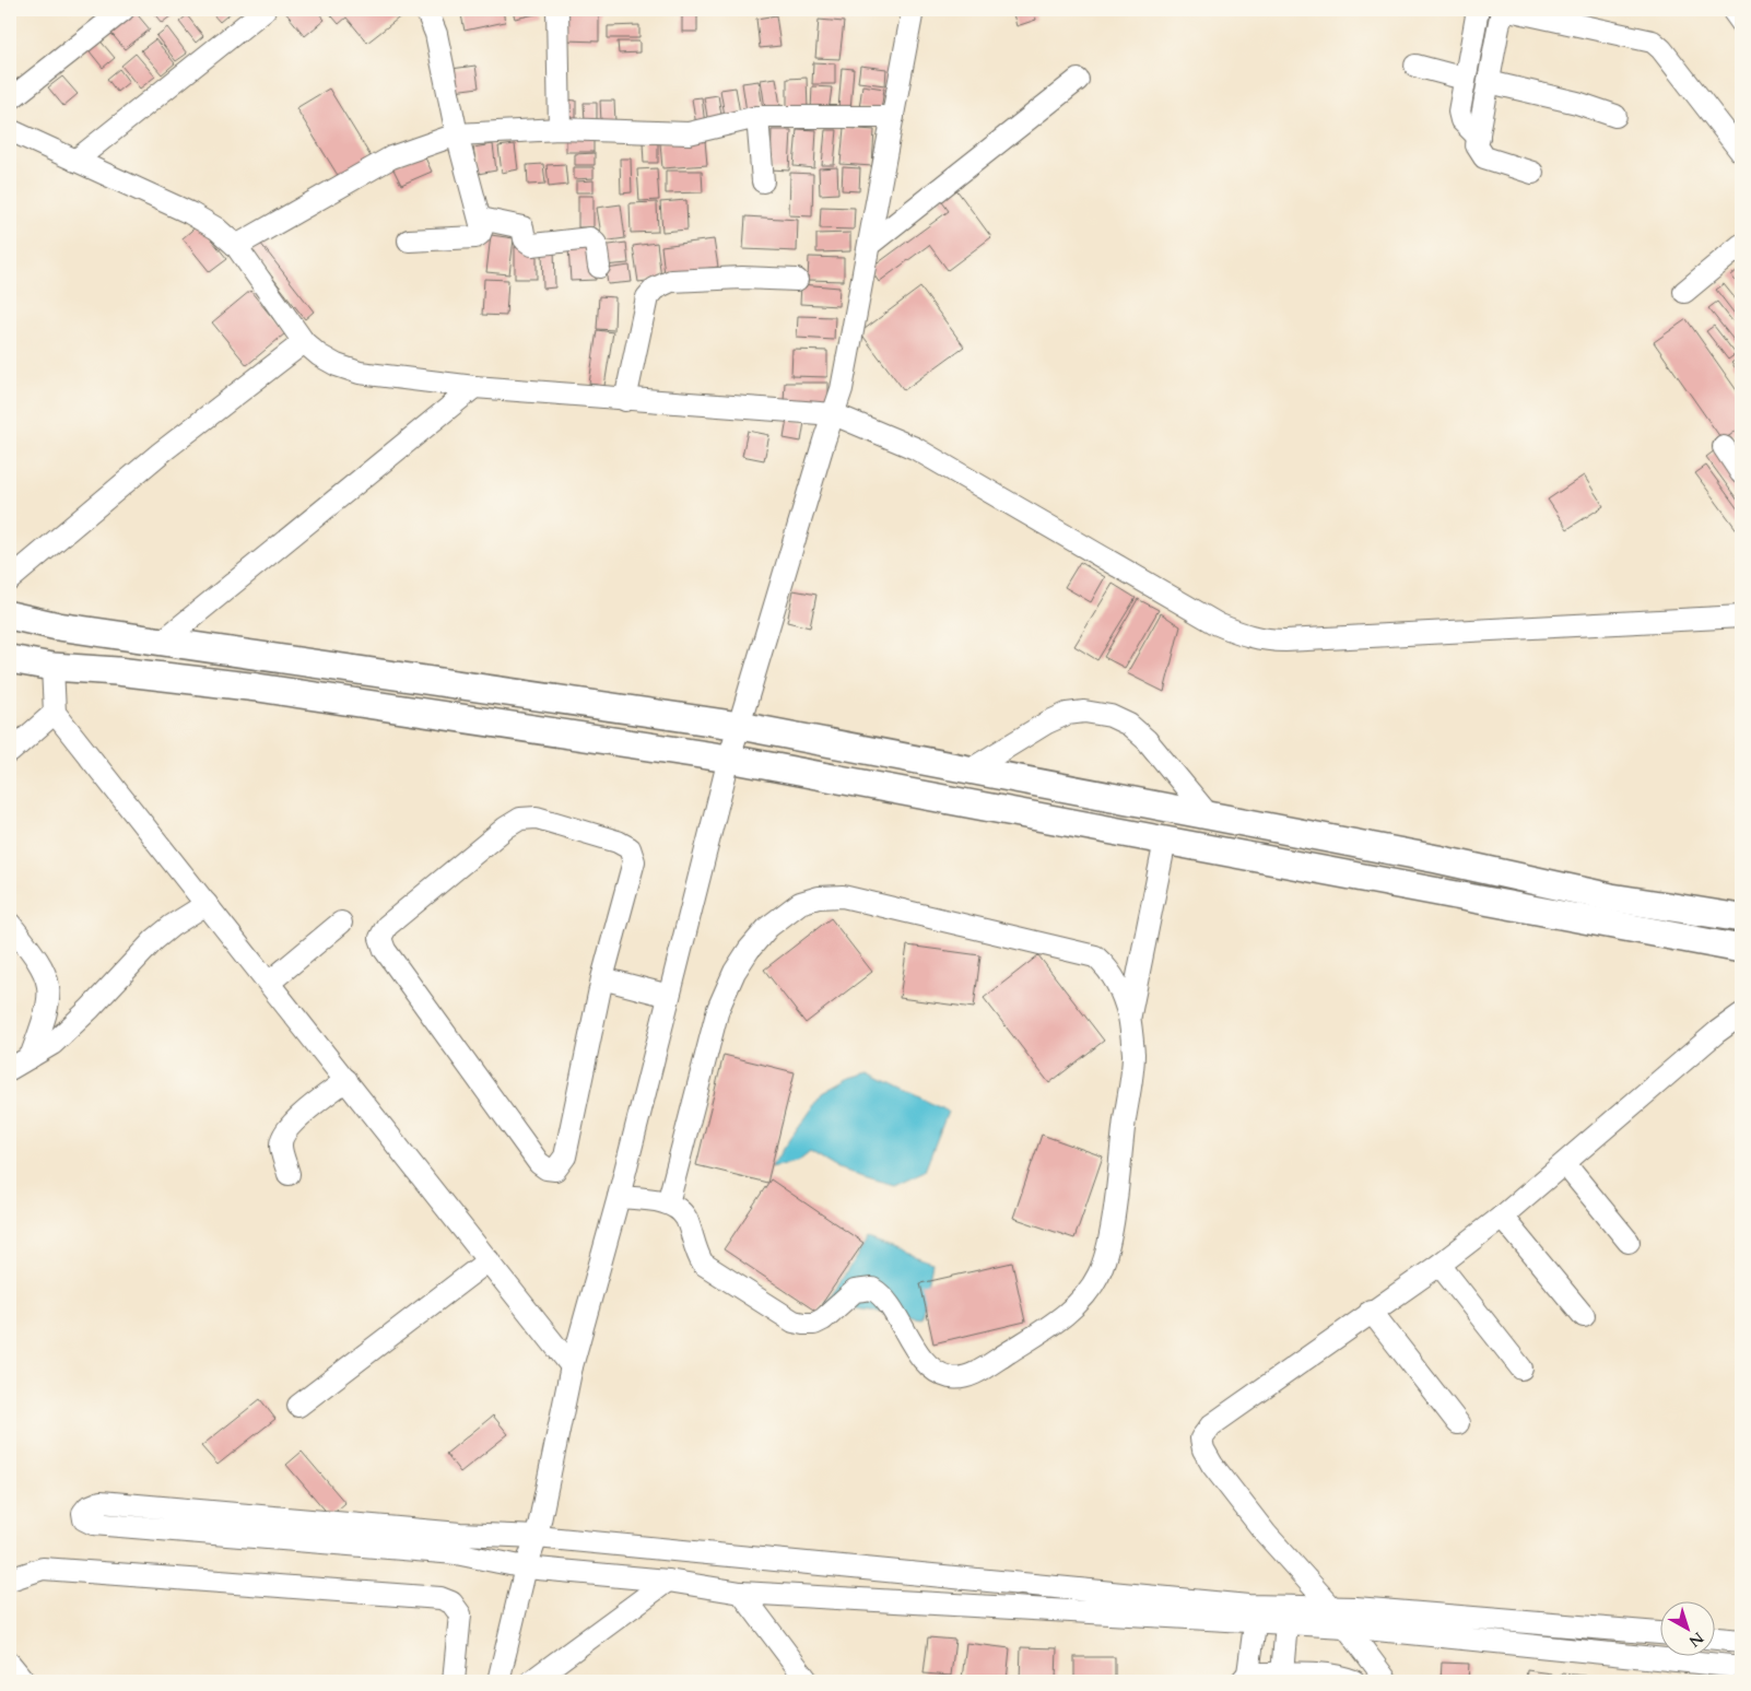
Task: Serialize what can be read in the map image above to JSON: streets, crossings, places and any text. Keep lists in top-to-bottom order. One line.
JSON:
{"north":"bottom right"}
